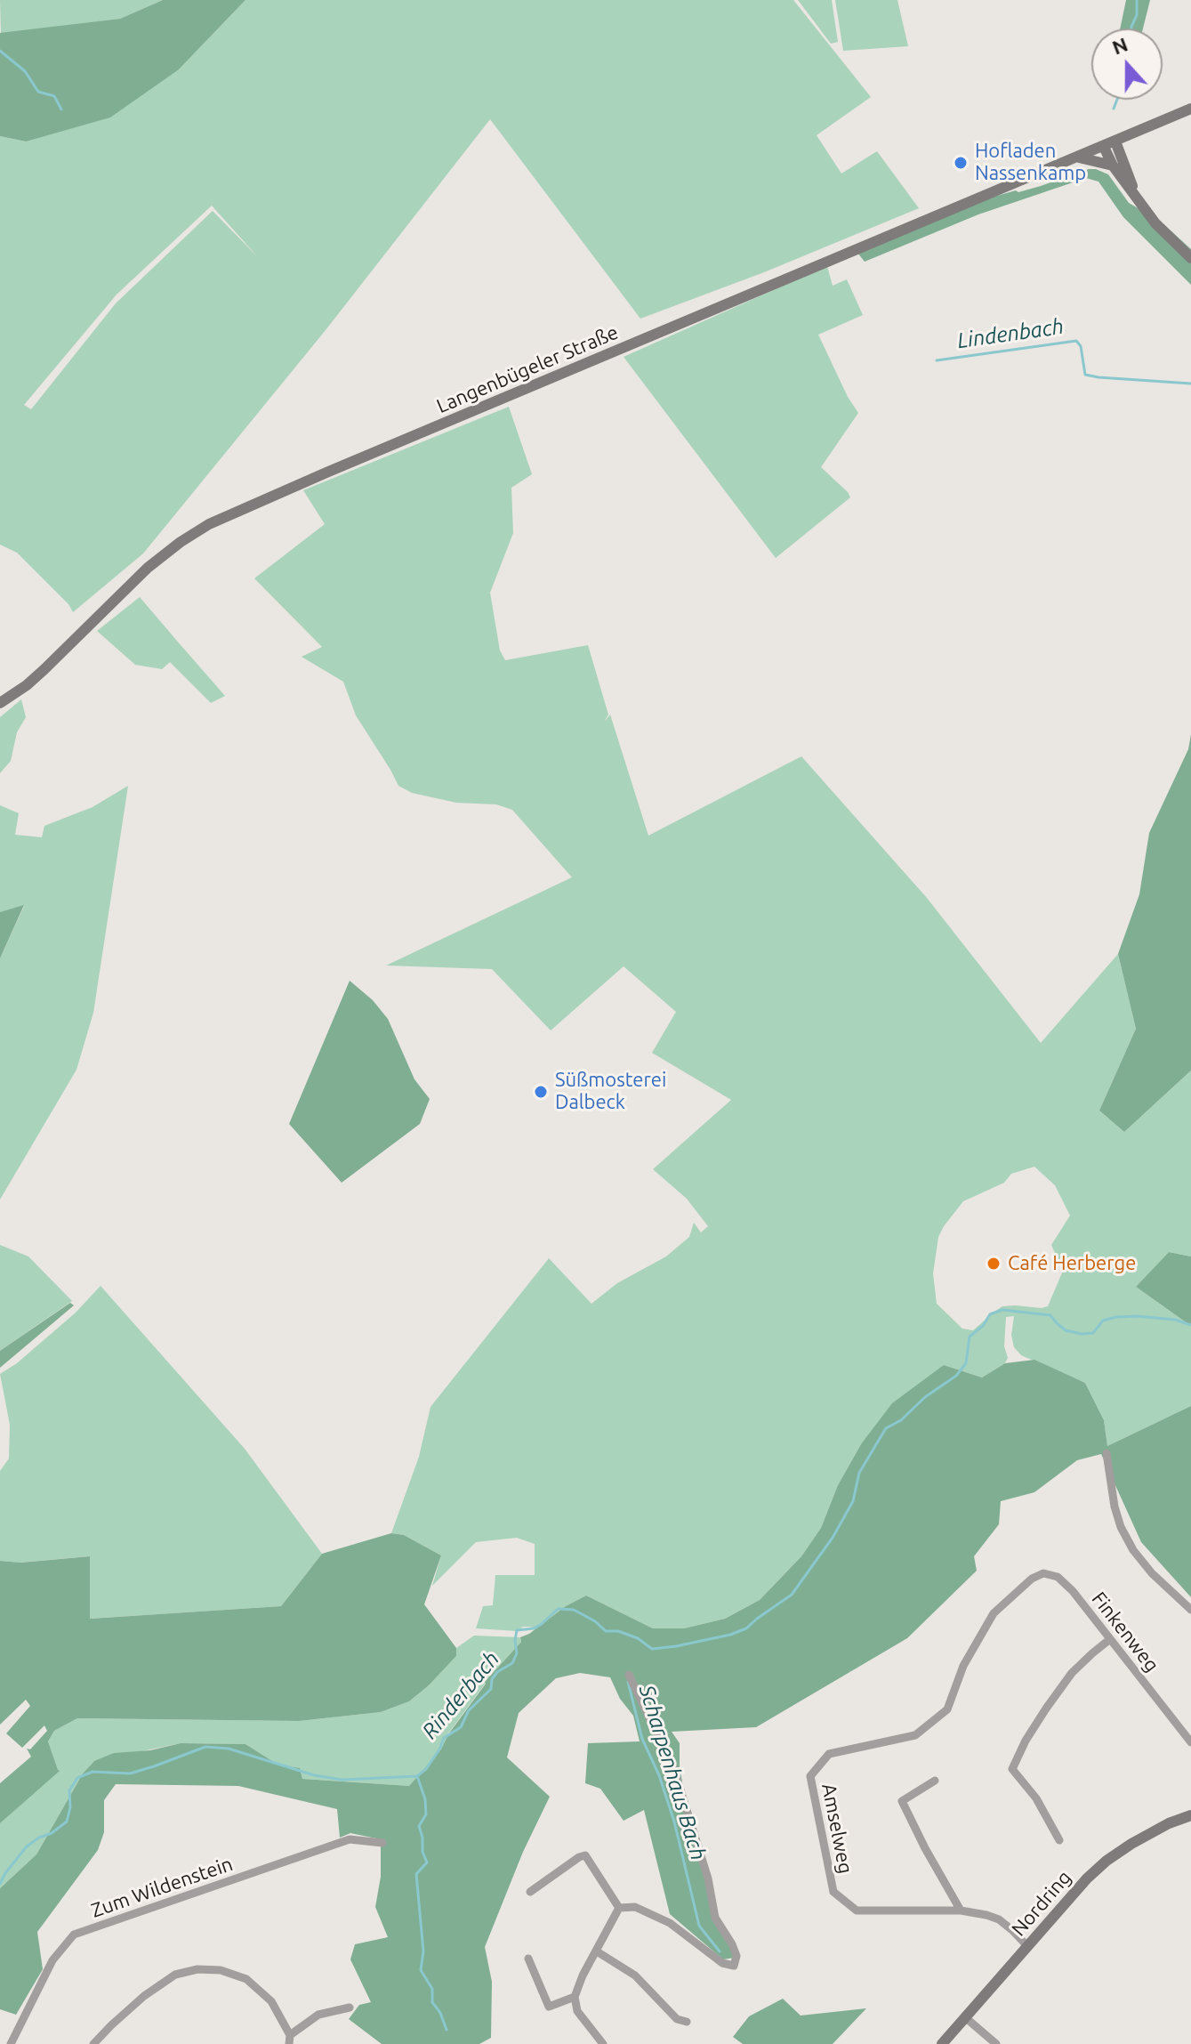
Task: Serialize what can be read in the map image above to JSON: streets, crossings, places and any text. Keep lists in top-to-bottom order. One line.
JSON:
{"streets":{"main road":["Langenbügeler Straße","Nordring"],"street":["Finkenweg","Amselweg","Zum Wildenstein"]},"crossings":[["Finkenweg","Amselweg"],["Amselweg","Nordring"]],"water":["Lindenbach","Rinderbach","Scharpenhaus Bach"],"places":["Hofladen Nassenkamp","Süßmosterei Dalbeck","Café Herberge"],"north":"top"}
